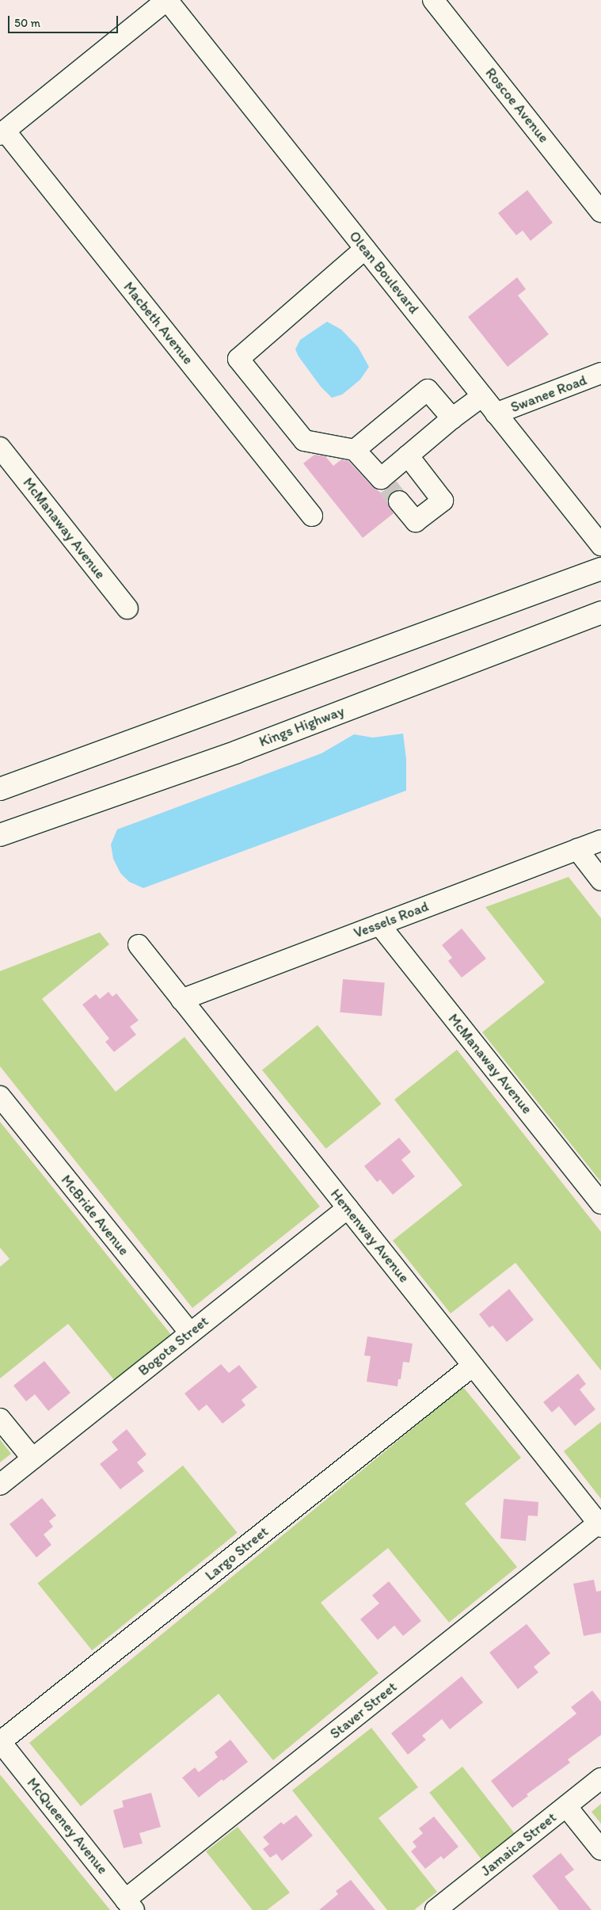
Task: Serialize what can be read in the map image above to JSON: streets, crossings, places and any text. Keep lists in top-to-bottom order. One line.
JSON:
{"streets":{"main road":["Kings Highway"],"street":["Roscoe Avenue","Olean Boulevard","Macbeth Avenue","Swanee Road","McManaway Avenue","Vessels Road","McBride Avenue","Hemenway Avenue","Bogota Street","Largo Street","Staver Street","McQueeney Avenue","Jamaica Street"]},"crossings":[["Olean Boulevard","Swanee Road"],["McManaway Avenue","Vessels Road"],["Vessels Road","Hemenway Avenue"],["McBride Avenue","Bogota Street"],["Hemenway Avenue","Bogota Street"],["Hemenway Avenue","Largo Street"],["Hemenway Avenue","Staver Street"],["Largo Street","McQueeney Avenue"],["Staver Street","McQueeney Avenue"]],"scale_bar":"50 m"}
